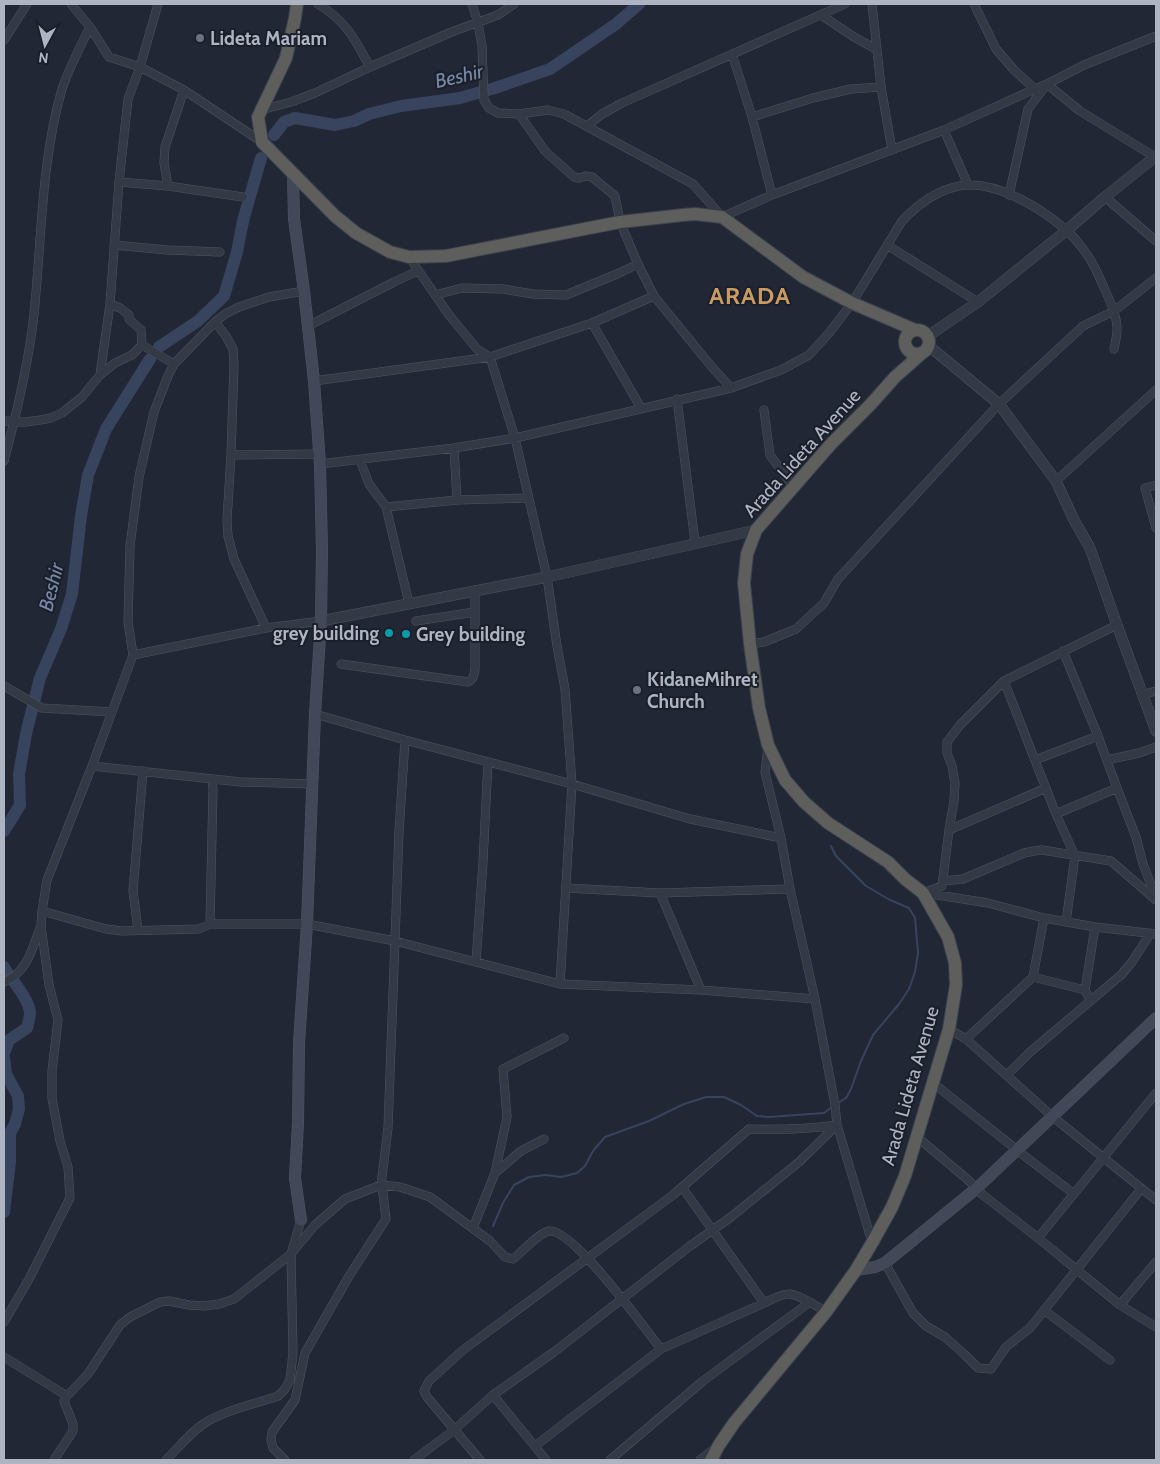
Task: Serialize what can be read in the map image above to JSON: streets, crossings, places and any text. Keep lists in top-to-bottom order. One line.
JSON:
{"streets":{"highway":["Arada Lideta Avenue"]},"districts":["ARADA"],"water":["Beshir"],"places":["Lideta Mariam","grey building","Grey building","KidaneMihret Church"],"north":"bottom"}
